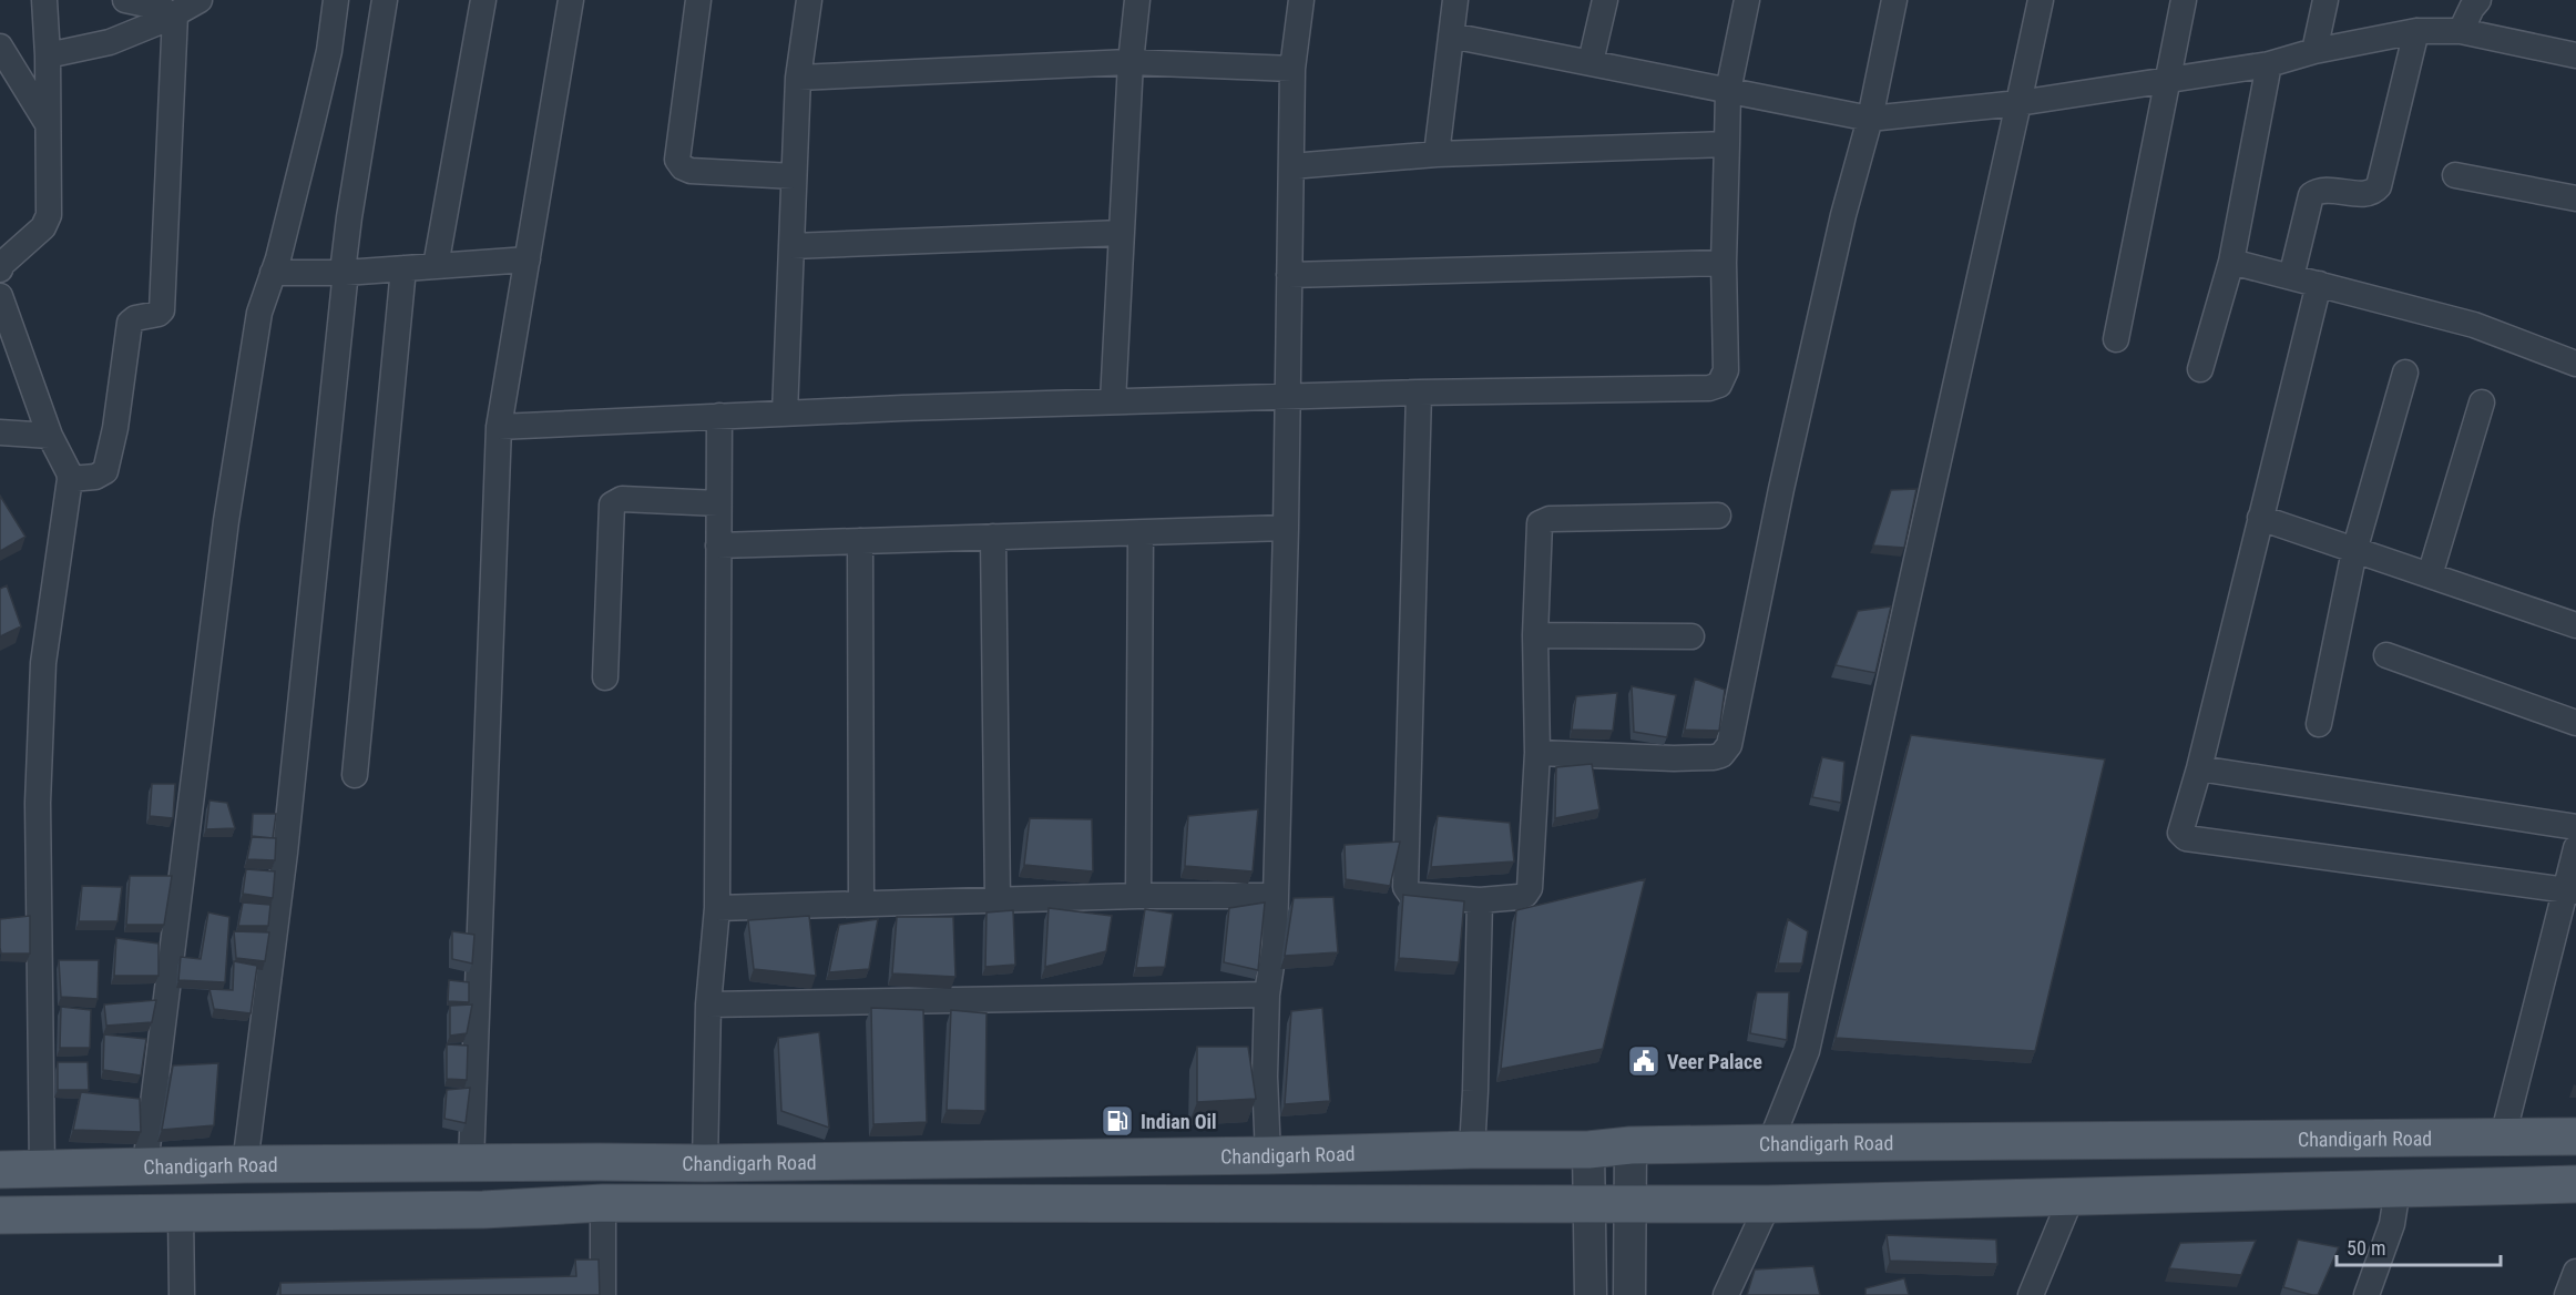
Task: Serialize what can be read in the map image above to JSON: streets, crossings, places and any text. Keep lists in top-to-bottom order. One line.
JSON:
{"streets":{"main road":["Chandigarh Road"]},"places":{"public building":["Veer Palace"],"fuel station":["Indian Oil"]},"scale_bar":"50 m"}
